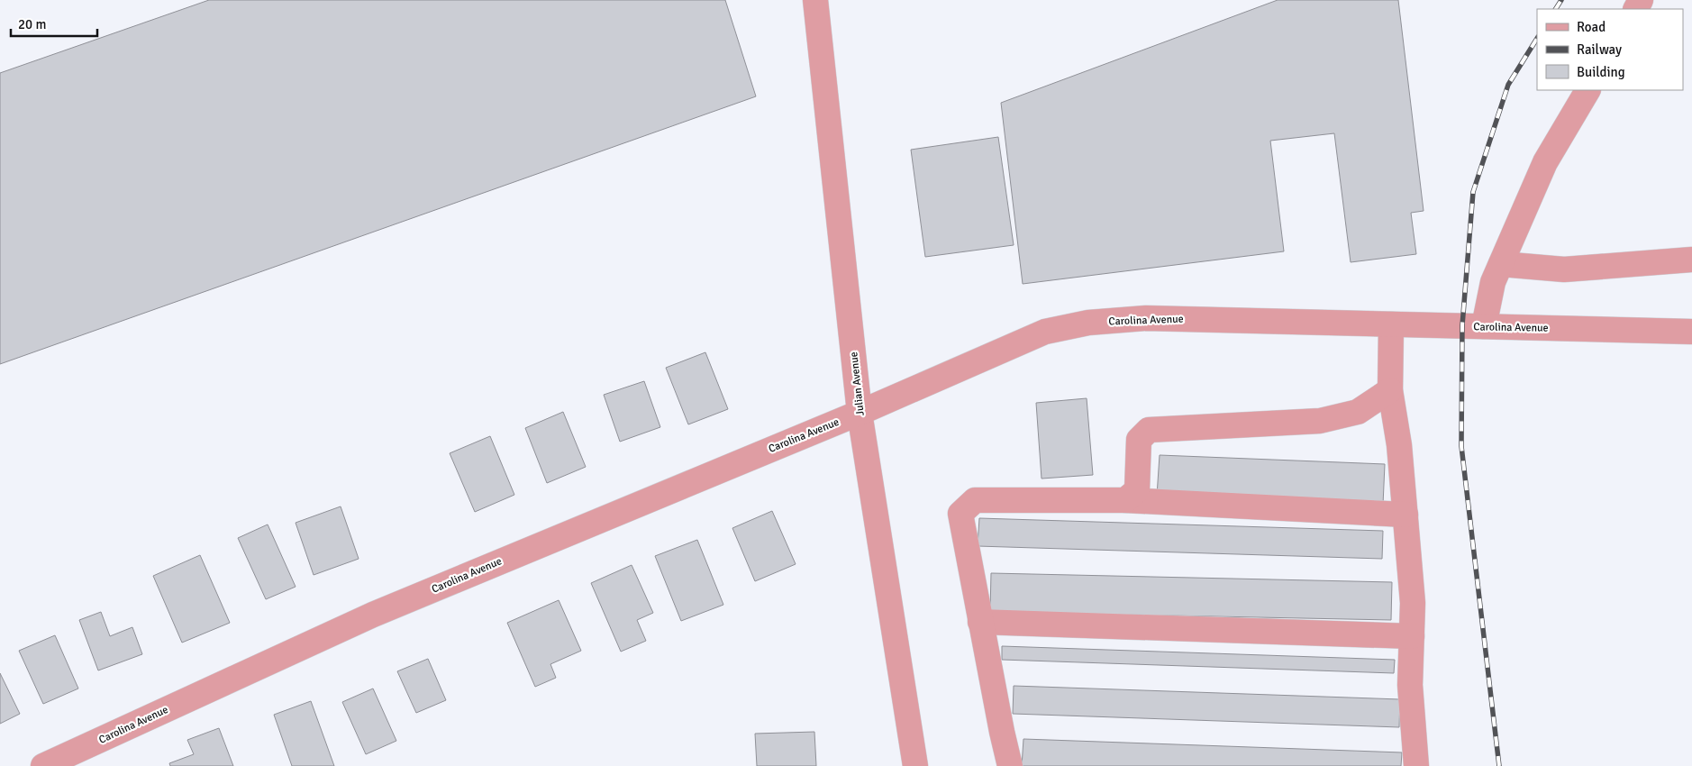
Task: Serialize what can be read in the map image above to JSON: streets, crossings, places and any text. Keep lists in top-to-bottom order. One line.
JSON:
{"streets":{"street":["Carolina Avenue","Julian Avenue"]},"crossings":[["Carolina Avenue","Julian Avenue"]],"legend":["Road","Railway","Building"],"scale_bar":"20 m"}
